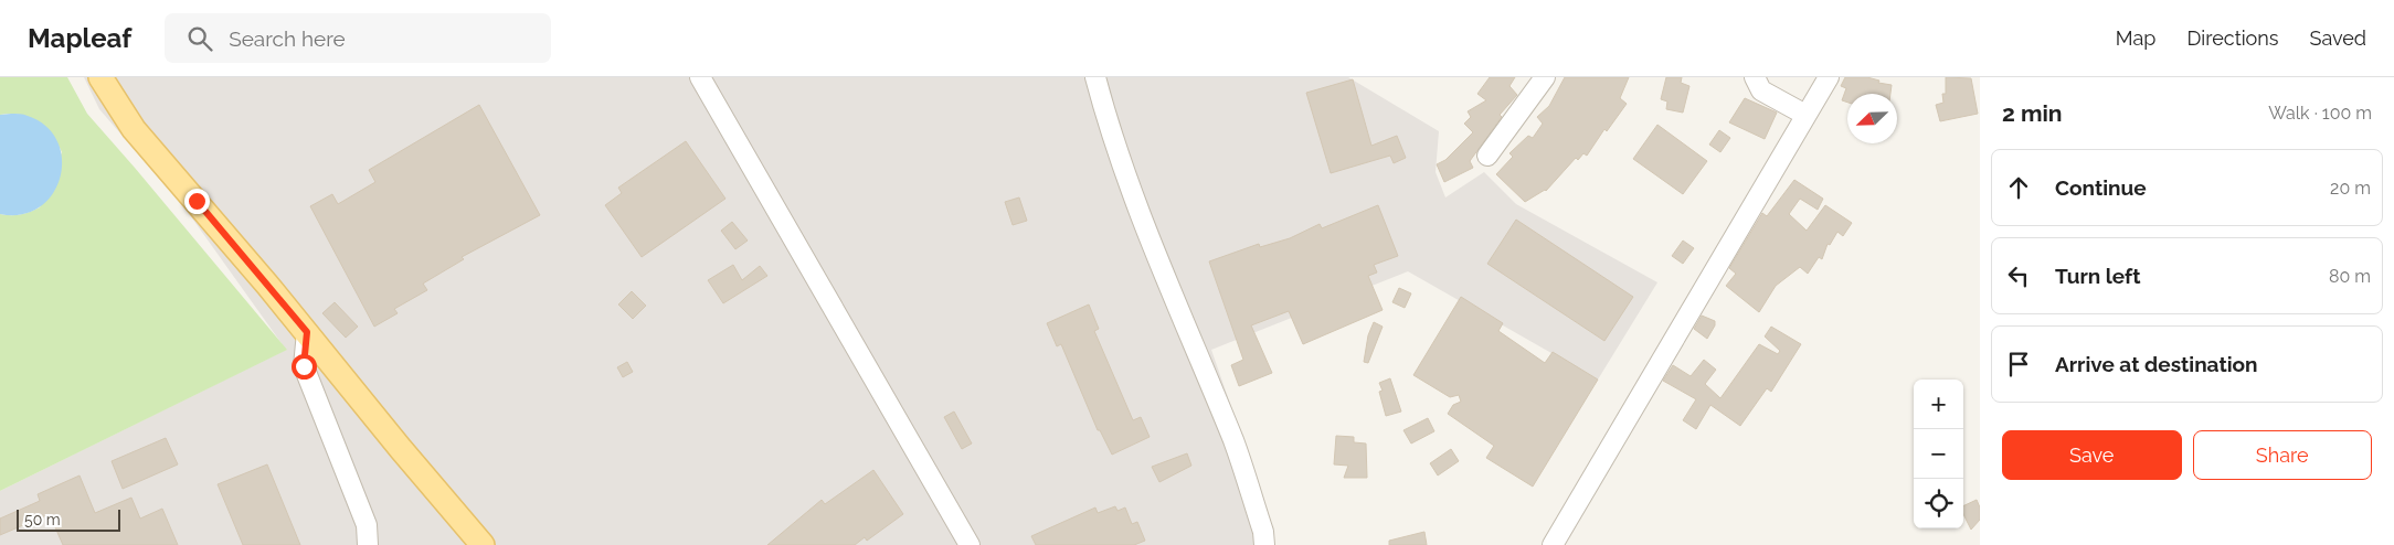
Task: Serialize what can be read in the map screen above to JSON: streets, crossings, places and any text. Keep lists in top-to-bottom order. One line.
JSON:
{"scale_bar":"50 m","north":"bottom left","page":{"header":"Mapleaf","search":"Search here","nav":["Map","Directions","Saved"],"heading":["2 min","Walk · 100 m"],"list":[["Continue","20 m"],["Turn left","80 m"],"Arrive at destination"],"map_buttons":["+","−"],"buttons":["Save","Share"],"scale":"50 m"}}
